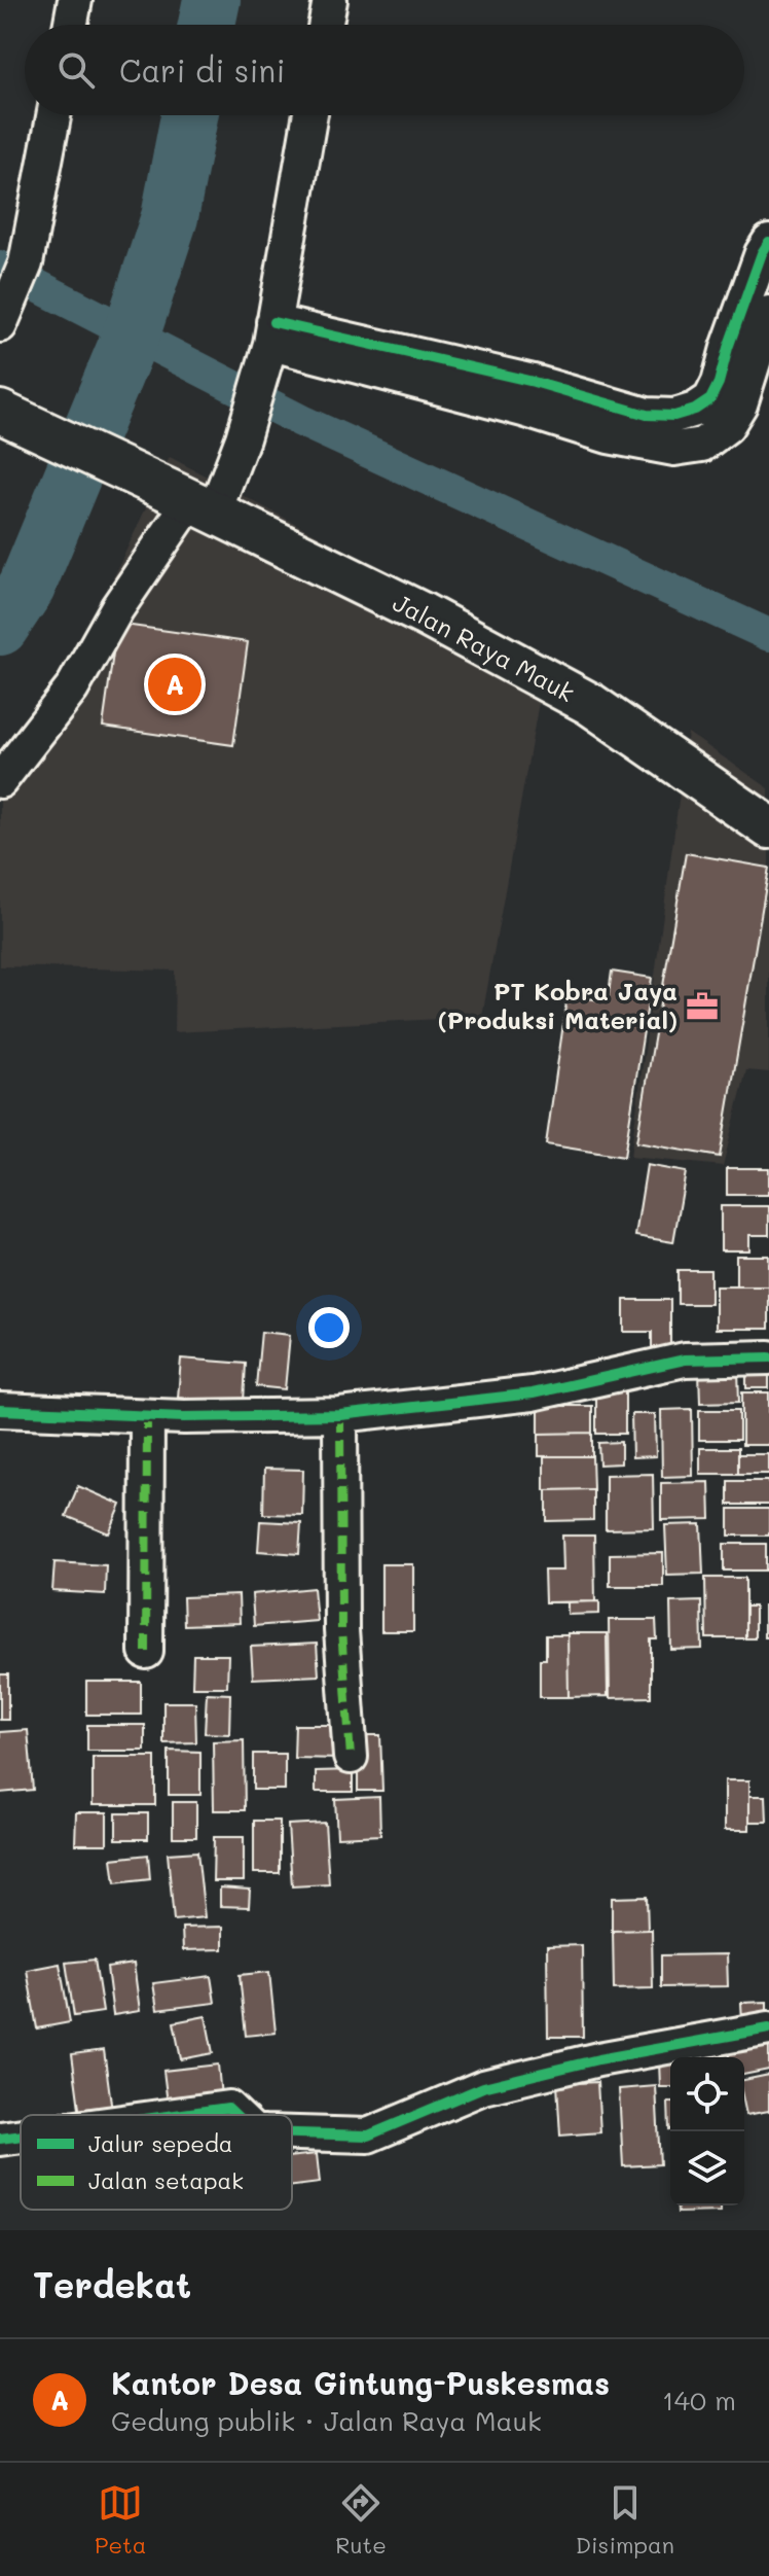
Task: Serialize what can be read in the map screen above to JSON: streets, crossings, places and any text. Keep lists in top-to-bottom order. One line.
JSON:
{"streets":{"main road":["Jalan Raya Mauk"]},"places":{"office":["PT Kobra Jaya (Produksi Material)"]},"legend":["Jalur sepeda","Jalan setapak"],"page":{"search":"Cari di sini","pins":"A","heading":"Terdekat","list":[{"mark":"A","name":"Kantor Desa Gintung-Puskesmas","note":"Gedung publik · Jalan Raya Mauk","value":"140 m"}],"nav":["Peta","Rute","Disimpan"]}}
